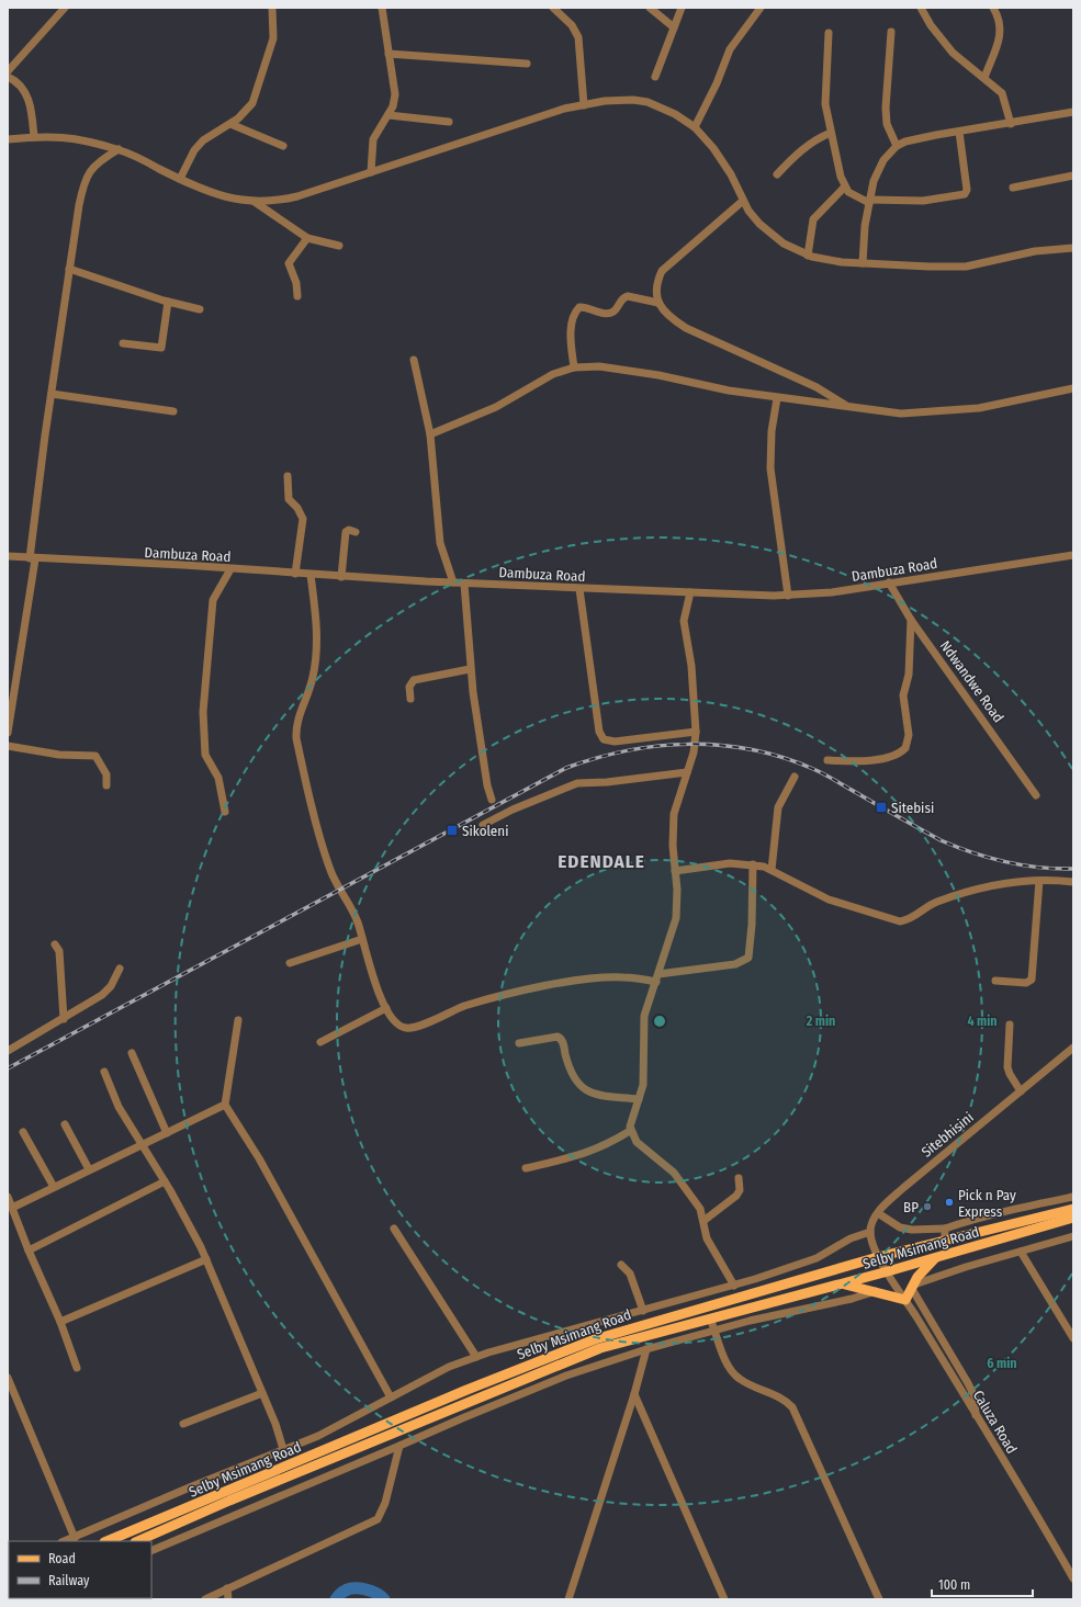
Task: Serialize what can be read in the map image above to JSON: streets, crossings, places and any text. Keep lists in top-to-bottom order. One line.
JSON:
{"streets":{"main road":["Selby Msimang Road"],"street":["Dambuza Road","Ndwandwe Road","Sitebhisini","Caluza Road"]},"crossings":[["Dambuza Road","Ndwandwe Road"],["Selby Msimang Road","Caluza Road"]],"districts":["EDENDALE"],"places":{"transit":["Sitebisi","Sikoleni"],"other":["Pick n Pay Express","BP"]},"legend":["Road","Railway"],"scale_bar":"100 m","rings":["2 min","4 min","6 min"]}
